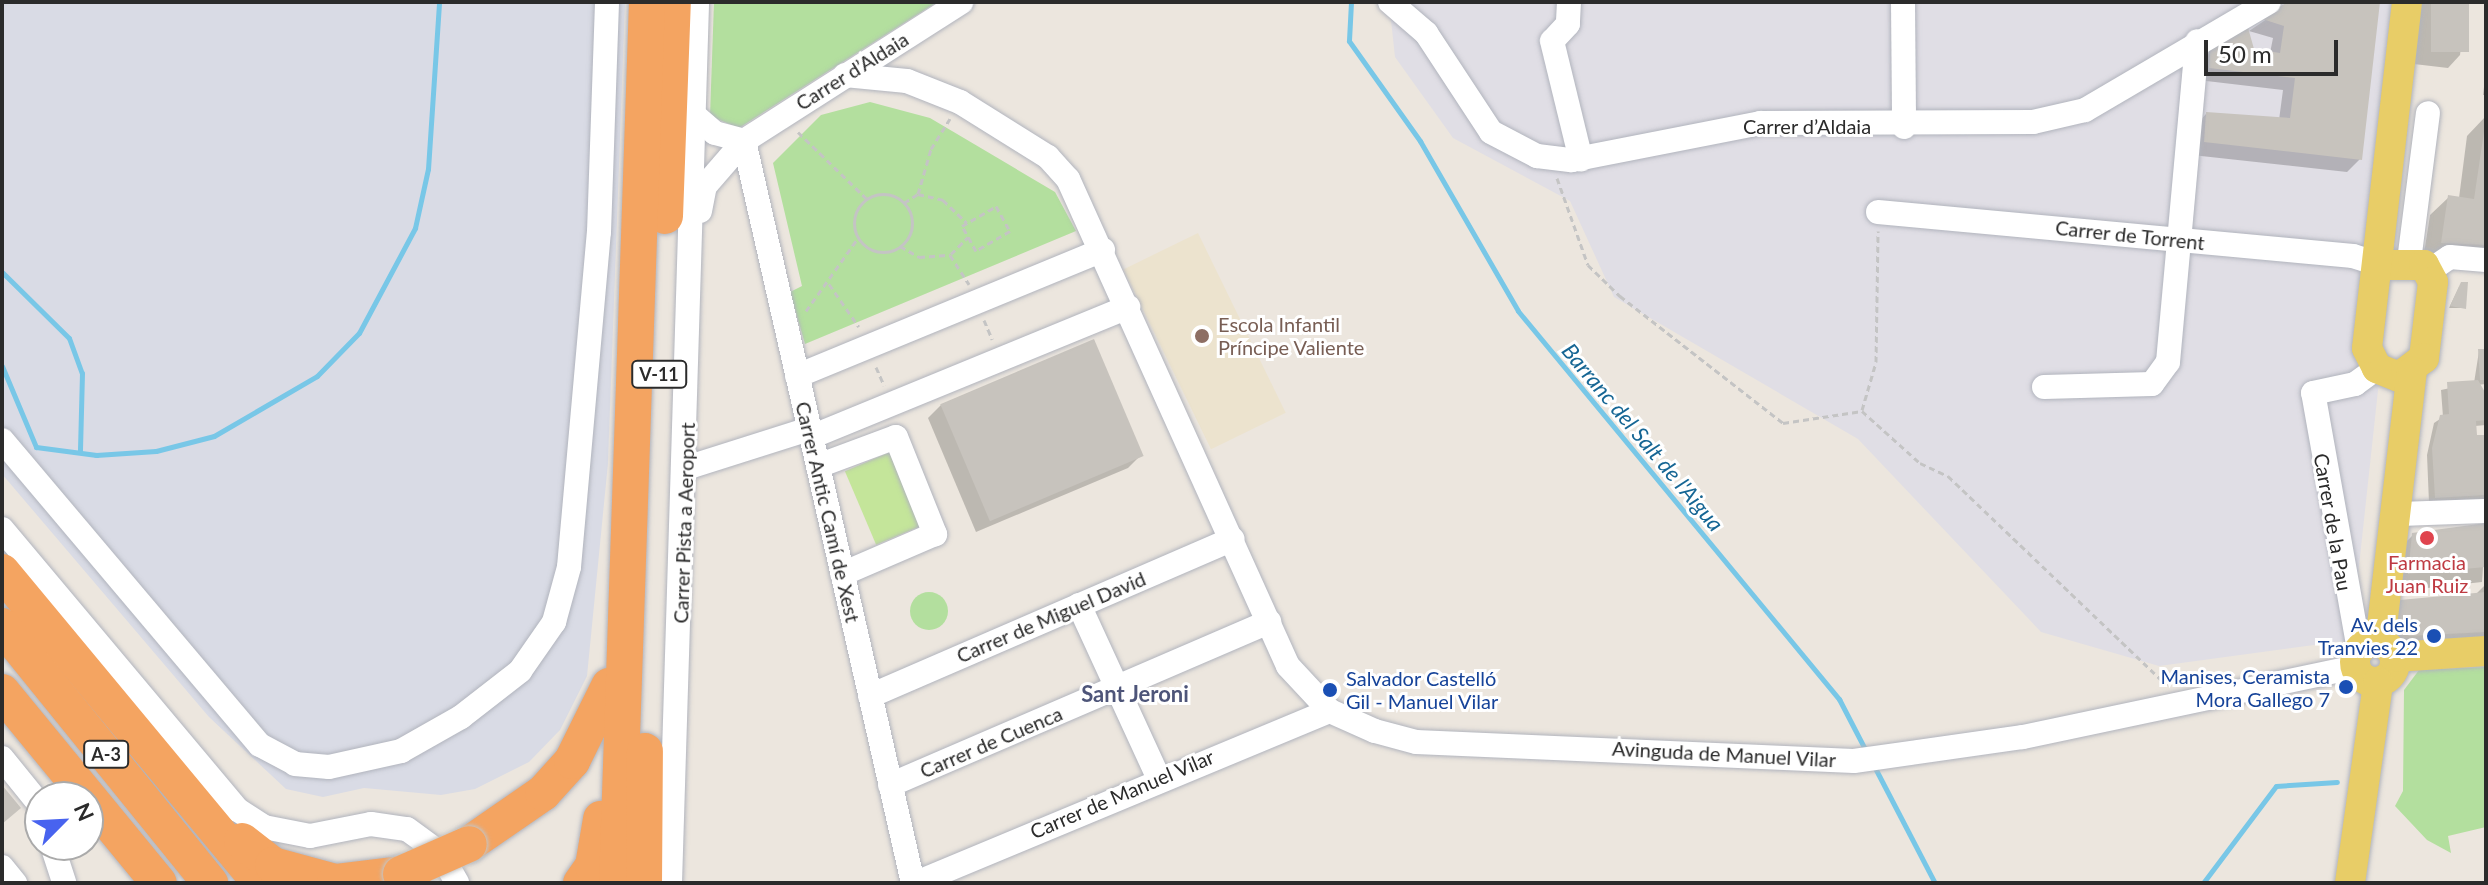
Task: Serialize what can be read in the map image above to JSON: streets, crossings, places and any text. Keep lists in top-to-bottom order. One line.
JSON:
{"streets":{"highway":["V-11","A-3"],"street":["Carrer d’Aldaia","Carrer de Torrent","Carrer Antic Camí de Xest","Carrer de la Pau","Carrer Pista a Aeroport","Carrer de Miguel David","Carrer de Cuenca","Avinguda de Manuel Vilar","Carrer de Manuel Vilar"]},"crossings":[["Carrer d’Aldaia","Carrer Antic Camí de Xest"],["Carrer d’Aldaia","Carrer Pista a Aeroport"],["Carrer Antic Camí de Xest","Carrer de Miguel David"],["Carrer Antic Camí de Xest","Carrer de Cuenca"],["Carrer de la Pau","Avinguda de Manuel Vilar"],["Avinguda de Manuel Vilar","Carrer de Manuel Vilar"]],"districts":["Sant Jeroni"],"water":["Barranc del Salt de l'Aigua"],"places":["Escola Infantil Príncipe Valiente","Farmacia Juan Ruiz","Av. dels Tranvies 22","Manises, Ceramista Mora Gallego 7","Salvador Castelló Gil - Manuel Vilar"],"scale_bar":"50 m","north":"top right"}
